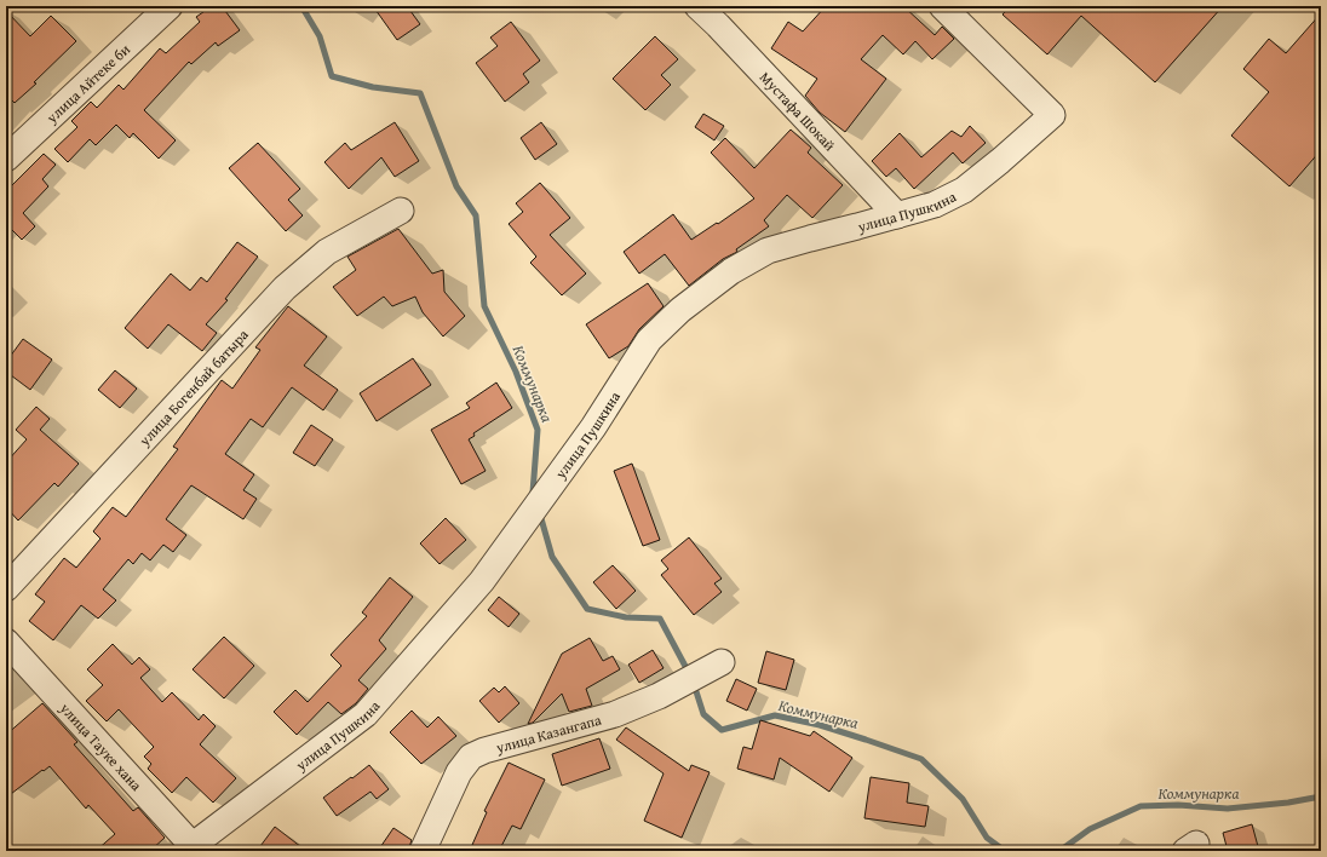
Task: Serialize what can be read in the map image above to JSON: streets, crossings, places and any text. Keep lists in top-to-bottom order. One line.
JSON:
{"streets":{"street":["улица Айтеке би","Мустафа Шокай","улица Пушкина","улица Богенбай батыра","улица Казангапа","улица Тауке хана"]},"crossings":[["Мустафа Шокай","улица Пушкина"],["улица Пушкина","улица Тауке хана"]],"water":["Коммунарка"]}
